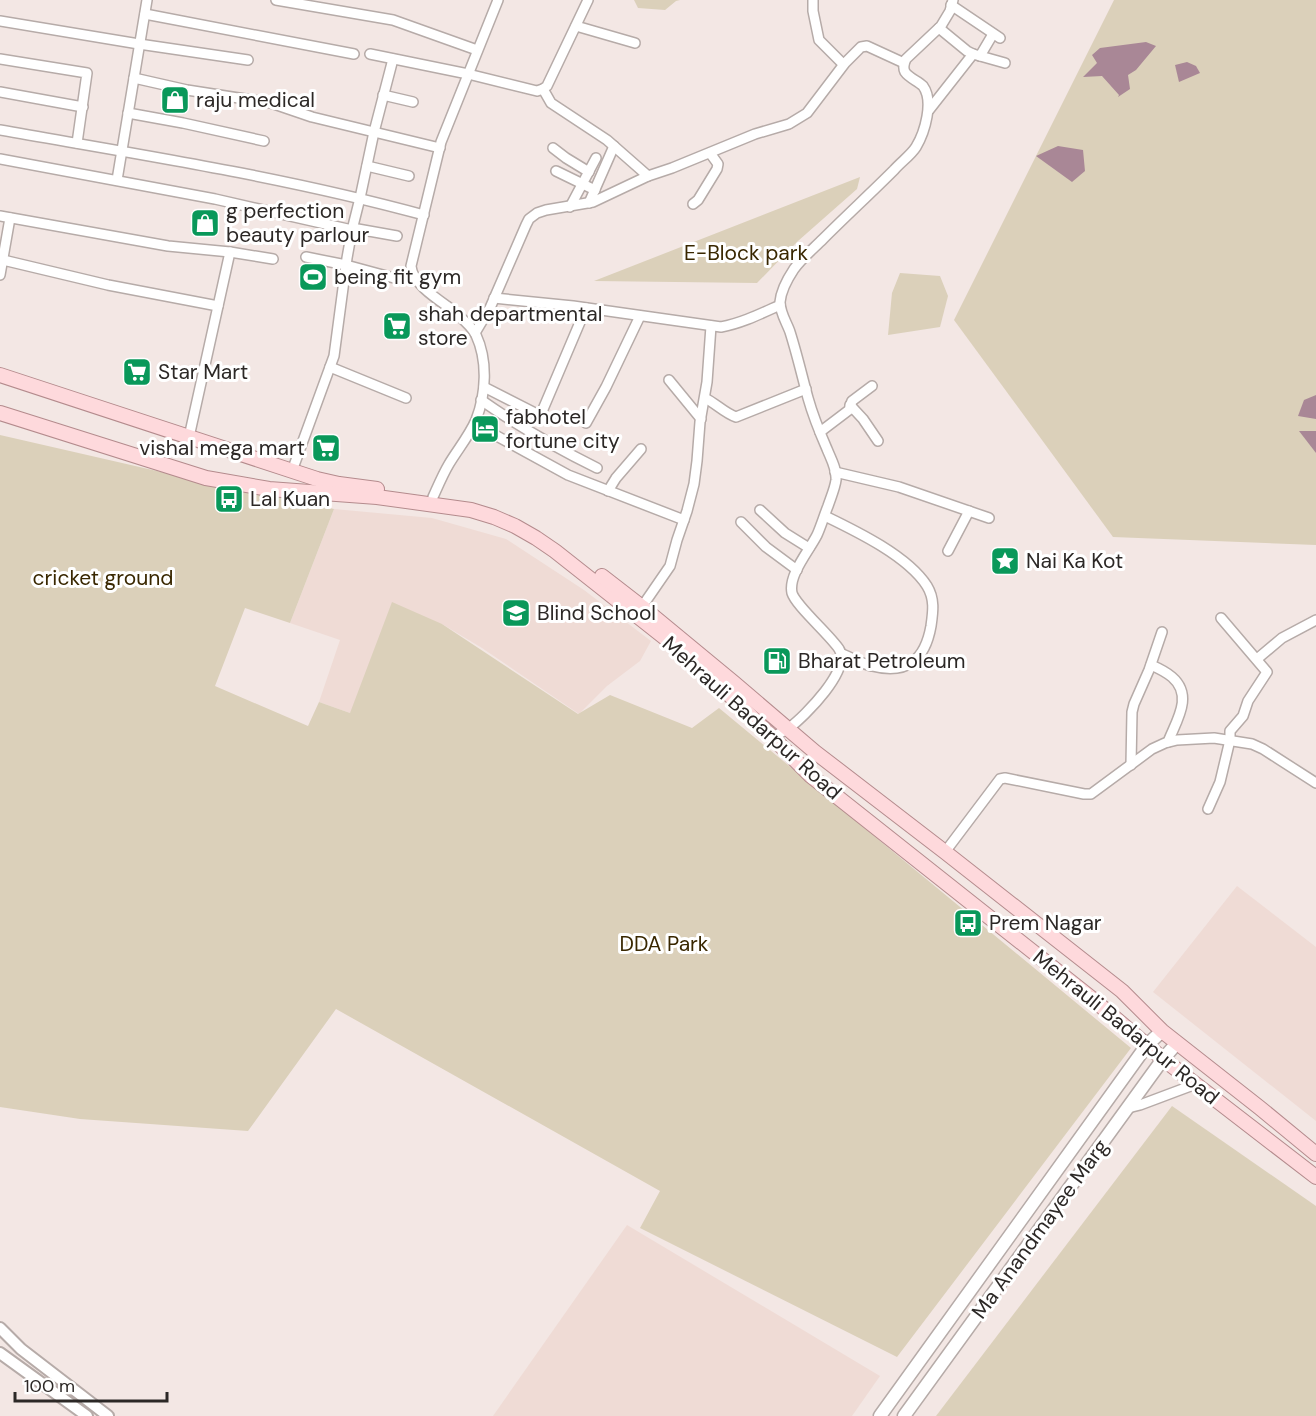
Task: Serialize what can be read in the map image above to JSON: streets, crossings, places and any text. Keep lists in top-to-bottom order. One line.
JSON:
{"streets":{"main road":["Mehrauli Badarpur Road","Ma Anandmayee Marg"]},"crossings":[["Mehrauli Badarpur Road","Ma Anandmayee Marg"]],"parks":["E-Block park","cricket ground","DDA Park"],"places":{"shop":["raju medical","g perfection beauty parlour"],"sports":["being fit gym"],"supermarket":["shah departmental store","Star Mart","vishal mega mart"],"hotel":["fabhotel fortune city"],"bus stop":["Lal Kuan","Prem Nagar"],"place":["Nai Ka Kot"],"school or university":["Blind School"],"fuel station":["Bharat Petroleum"]},"scale_bar":"100 m"}
